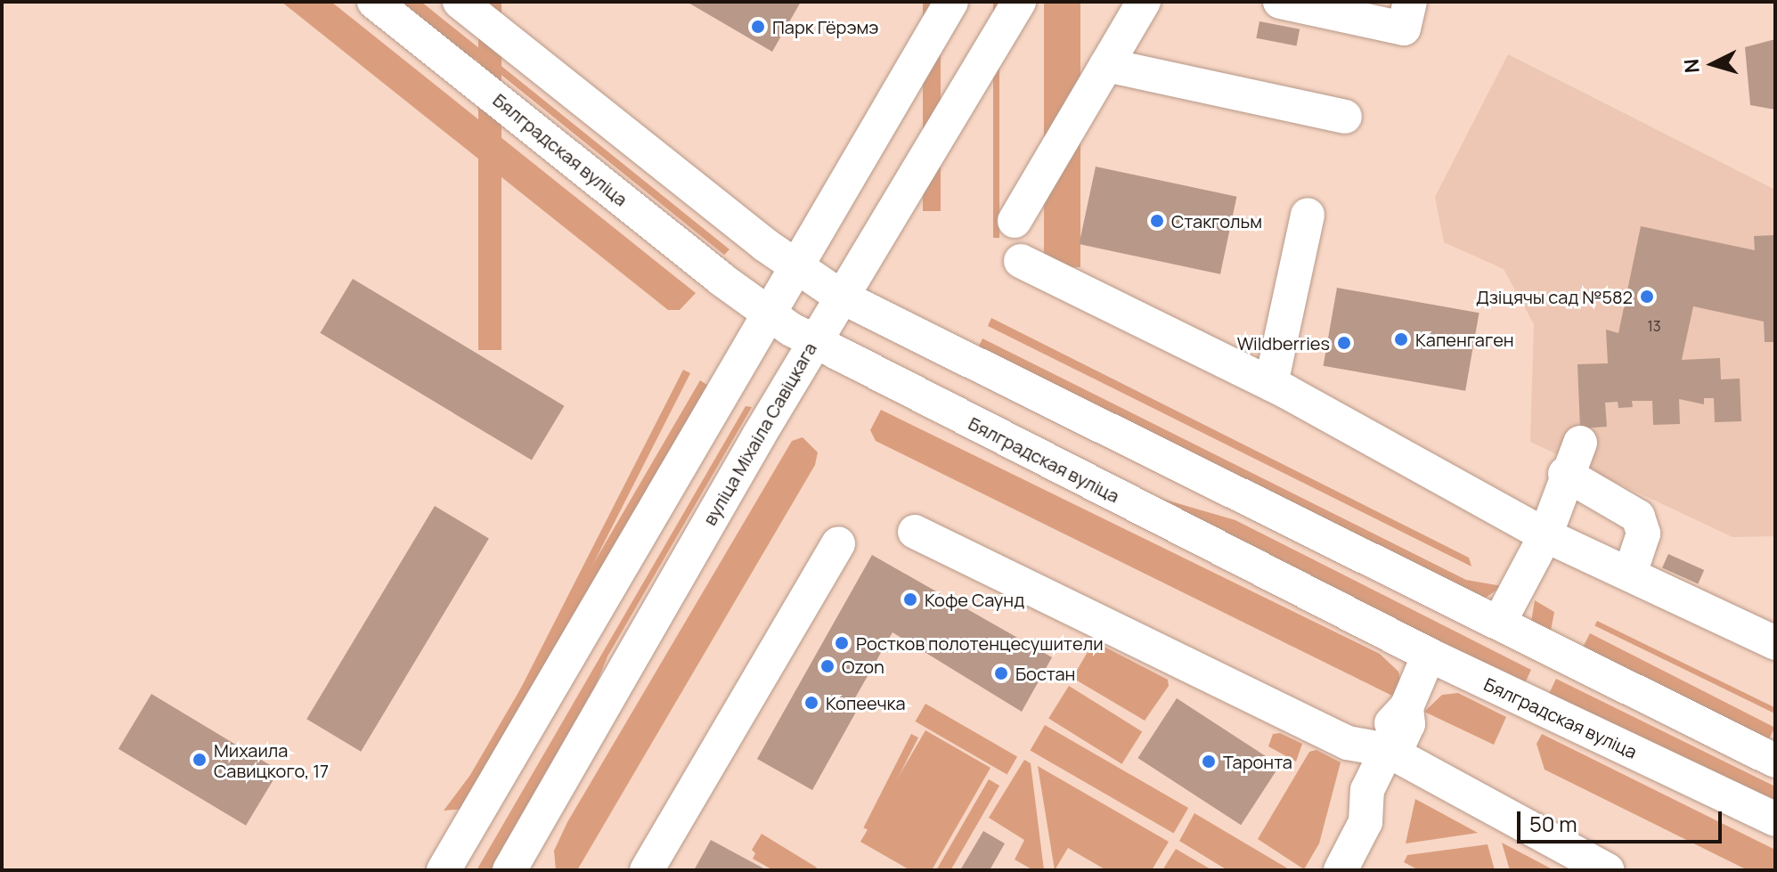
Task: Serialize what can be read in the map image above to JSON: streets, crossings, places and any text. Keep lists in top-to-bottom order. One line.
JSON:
{"streets":{"street":["Бялградская вуліца","вуліца Міхаіла Савіцкага"]},"crossings":[["Бялградская вуліца","вуліца Міхаіла Савіцкага"]],"places":["Парк Гёрэмэ","Стакгольм","Дзіцячы сад №582","Капенгаген","Wildberries","Кофе Саунд","Ростков полотенцесушители","Ozon","Бостан","Копеечка","Михаила Савицкого, 17","Таронта"],"house_numbers":["13"],"scale_bar":"50 m","north":"left"}
